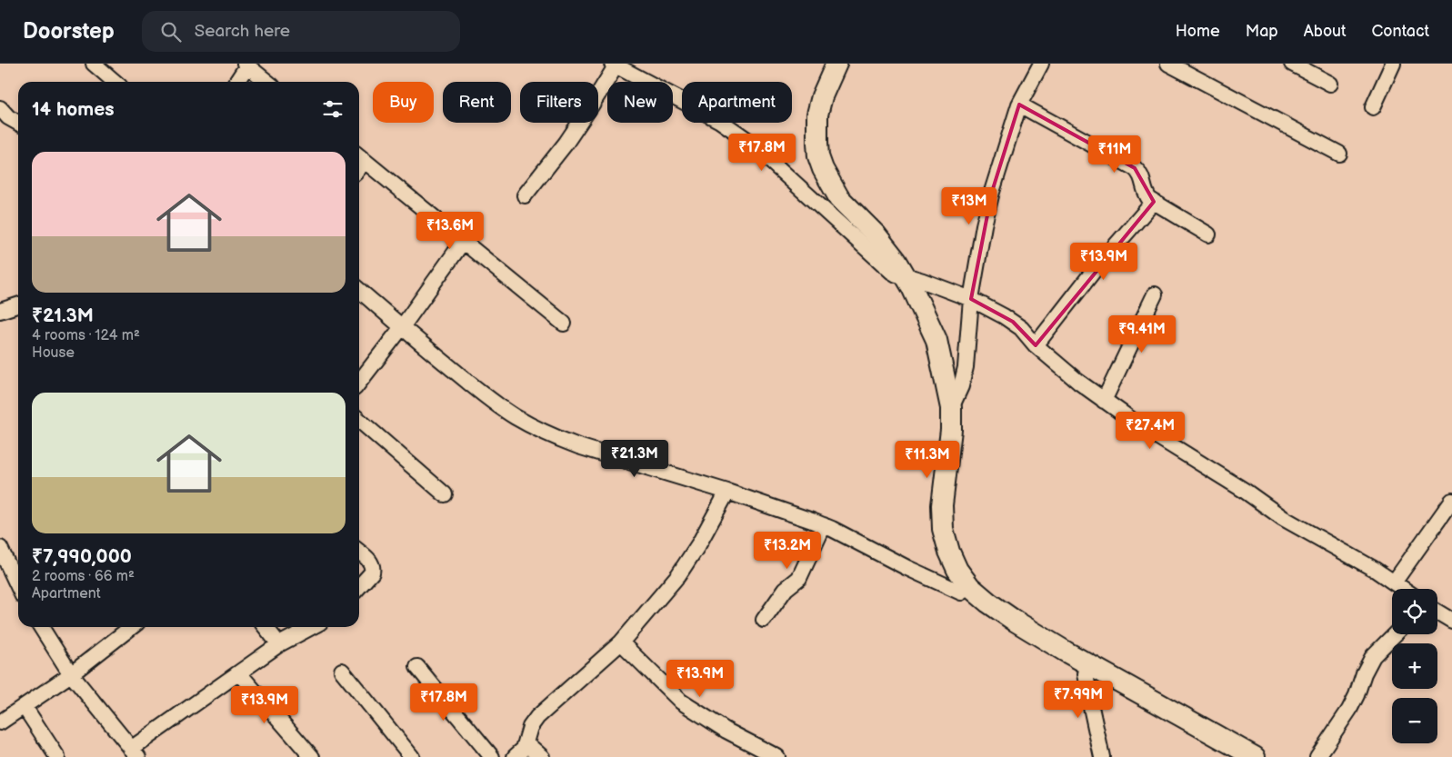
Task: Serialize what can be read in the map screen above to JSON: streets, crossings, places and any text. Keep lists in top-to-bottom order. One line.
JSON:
{"page":{"header":"Doorstep","search":"Search here","nav":["Home","Map","About","Contact"],"chip":["Buy","Rent","Filters","New","Apartment"],"heading":"14 homes","price":["₹17.8M","₹11M","₹13M","₹13.6M","₹13.9M","₹9.41M","₹27.4M","₹21.3M","₹11.3M","₹13.2M","₹13.9M","₹7.99M","₹17.8M","₹13.9M"],"list":[{"name":"₹21.3M","note":"4 rooms · 124 m² · House"},{"name":"₹7,990,000","note":"2 rooms · 66 m² · Apartment"}],"map_buttons":["+","−"]}}
